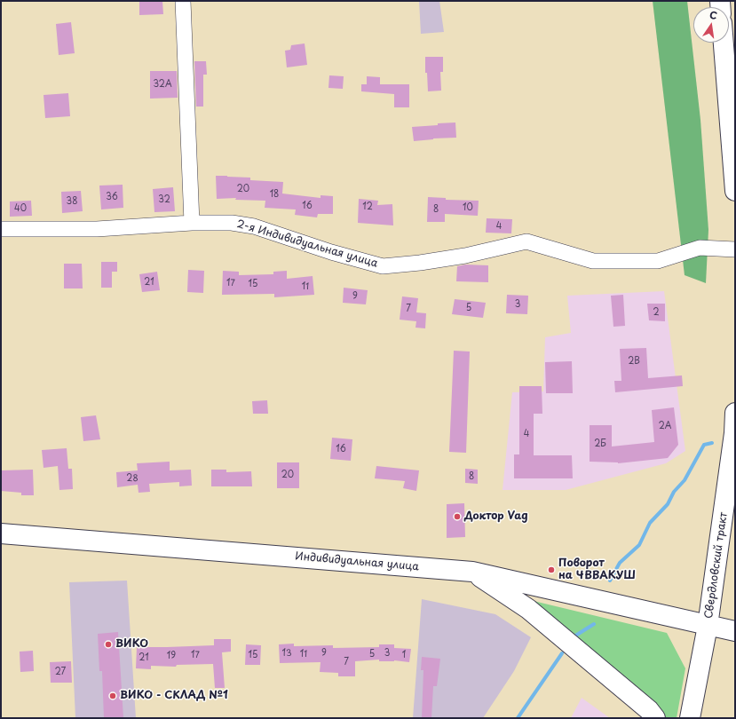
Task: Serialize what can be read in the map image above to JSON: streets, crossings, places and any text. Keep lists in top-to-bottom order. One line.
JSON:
{"streets":{"main road":["Индивидуальная улица","Свердловский тракт"],"street":["2-я Индивидуальная улица"]},"crossings":[["Индивидуальная улица","Свердловский тракт"]],"places":["Доктор Vag","Поворот на ЧВВАКУШ","ВИКО","ВИКО - СКЛАД №1"],"house_numbers":["32А","20","18","36","32","38","16","12","10","40","8","4","21","17","15","11","9","3","5","7","2","2В","2А","4","2Б","16","20","8","28","13","9","3","11","5","17","15","1","19","21","7","27"],"north":"top"}
